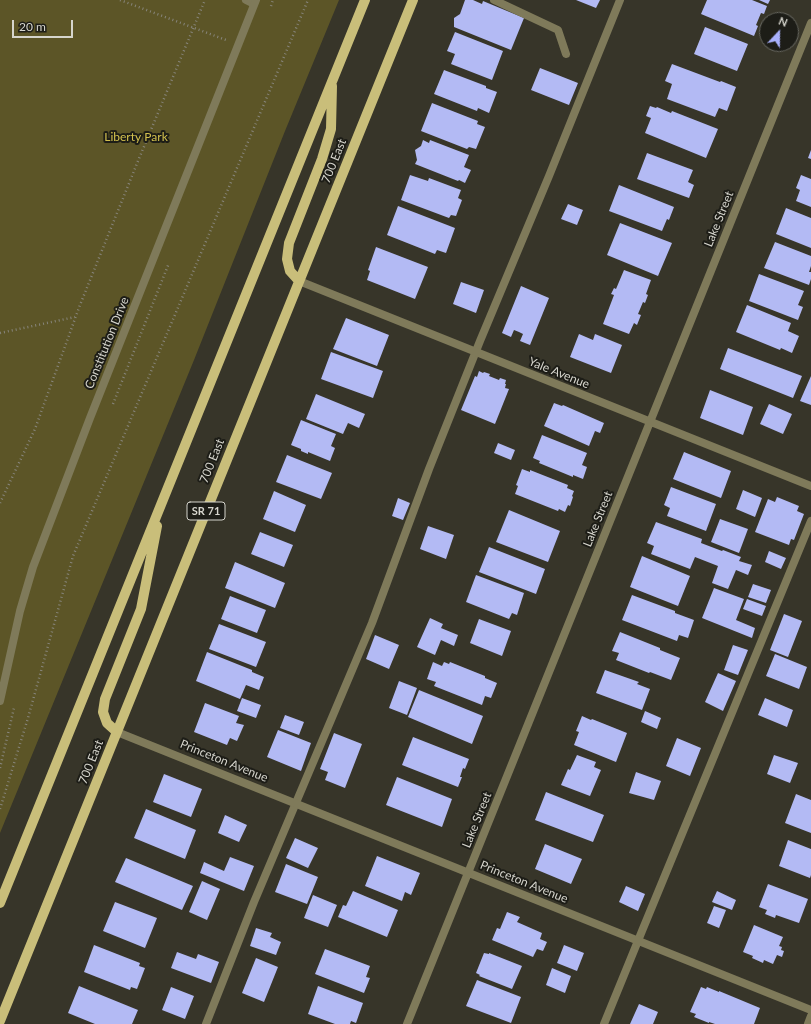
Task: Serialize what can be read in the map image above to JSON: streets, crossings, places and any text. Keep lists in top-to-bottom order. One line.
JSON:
{"streets":{"main road":["700 East","SR 71"],"street":["Lake Street","Constitution Drive","Yale Avenue","Princeton Avenue"]},"crossings":[["700 East","Yale Avenue"],["700 East","Princeton Avenue"],["Lake Street","Yale Avenue"],["Lake Street","Princeton Avenue"]],"parks":["Liberty Park"],"scale_bar":"20 m","north":"top"}
